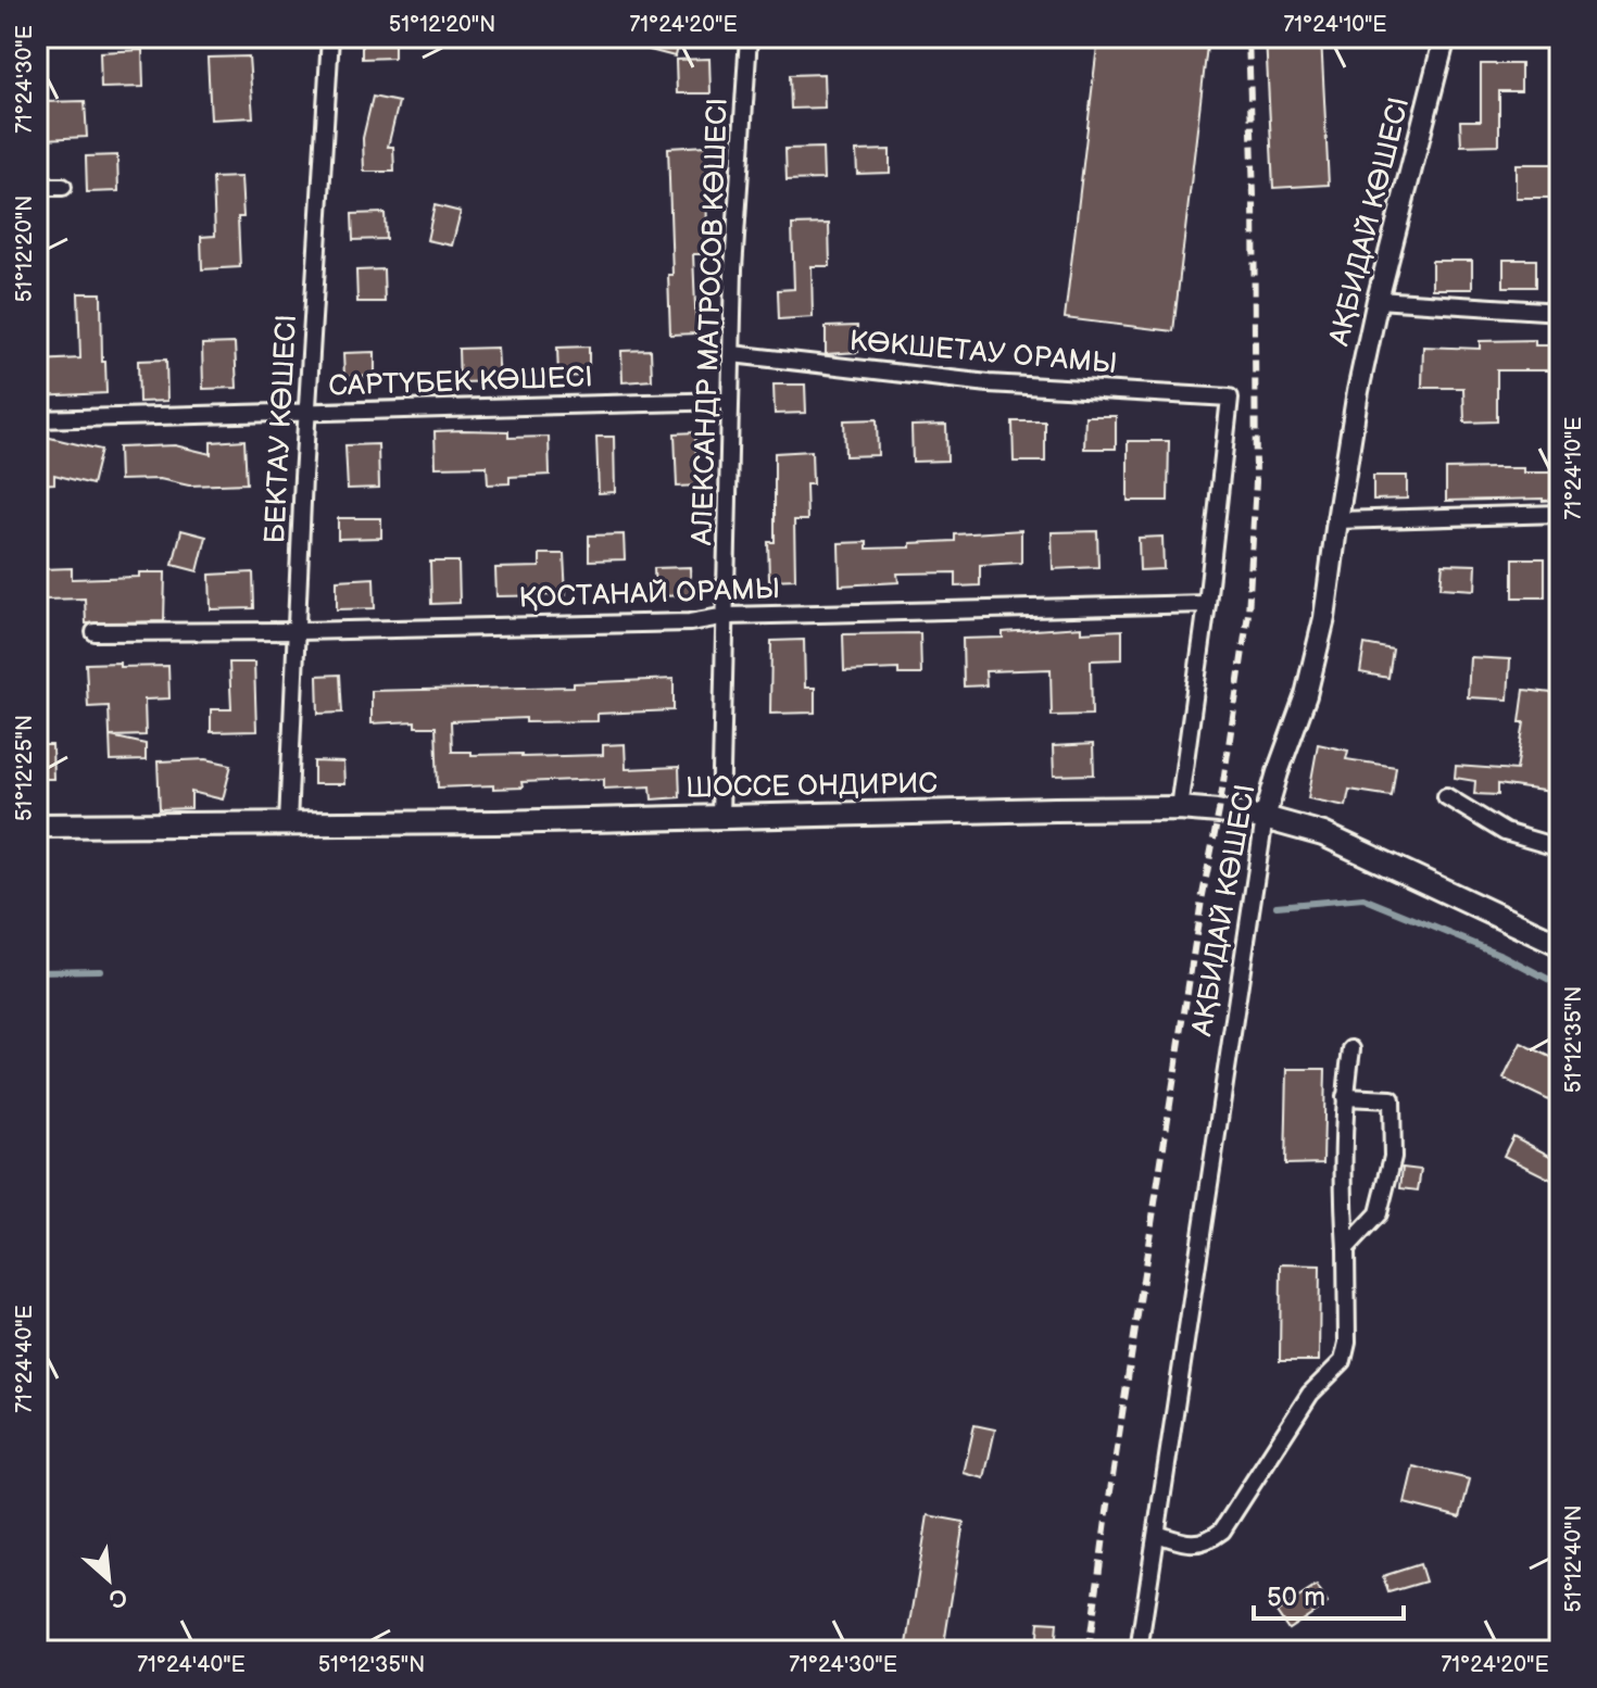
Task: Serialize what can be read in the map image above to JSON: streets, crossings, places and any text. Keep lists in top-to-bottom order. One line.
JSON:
{"streets":{"main road":["ШОССЕ ОНДИРИС"],"street":["АҚБИДАЙ КӨШЕСІ","АЛЕКСАНДР МАТРОСОВ КӨШЕСІ","КӨКШЕТАУ ОРАМЫ","САРТҮБЕК КӨШЕСІ","БЕКТАУ КӨШЕСІ","ҚОСТАНАЙ ОРАМЫ"]},"crossings":[["АҚБИДАЙ КӨШЕСІ","ШОССЕ ОНДИРИС"],["АЛЕКСАНДР МАТРОСОВ КӨШЕСІ","КӨКШЕТАУ ОРАМЫ"],["АЛЕКСАНДР МАТРОСОВ КӨШЕСІ","САРТҮБЕК КӨШЕСІ"],["АЛЕКСАНДР МАТРОСОВ КӨШЕСІ","ҚОСТАНАЙ ОРАМЫ"],["АЛЕКСАНДР МАТРОСОВ КӨШЕСІ","ШОССЕ ОНДИРИС"],["КӨКШЕТАУ ОРАМЫ","ҚОСТАНАЙ ОРАМЫ"],["САРТҮБЕК КӨШЕСІ","БЕКТАУ КӨШЕСІ"],["БЕКТАУ КӨШЕСІ","ҚОСТАНАЙ ОРАМЫ"],["БЕКТАУ КӨШЕСІ","ШОССЕ ОНДИРИС"]],"scale_bar":"50 m","north":"bottom right","coordinates":["51°12'20\"N","71°24'20\"E","71°24'10\"E","71°24'30\"E","51°12'25\"N","51°12'35\"N","71°24'40\"E","51°12'40\"N"]}
